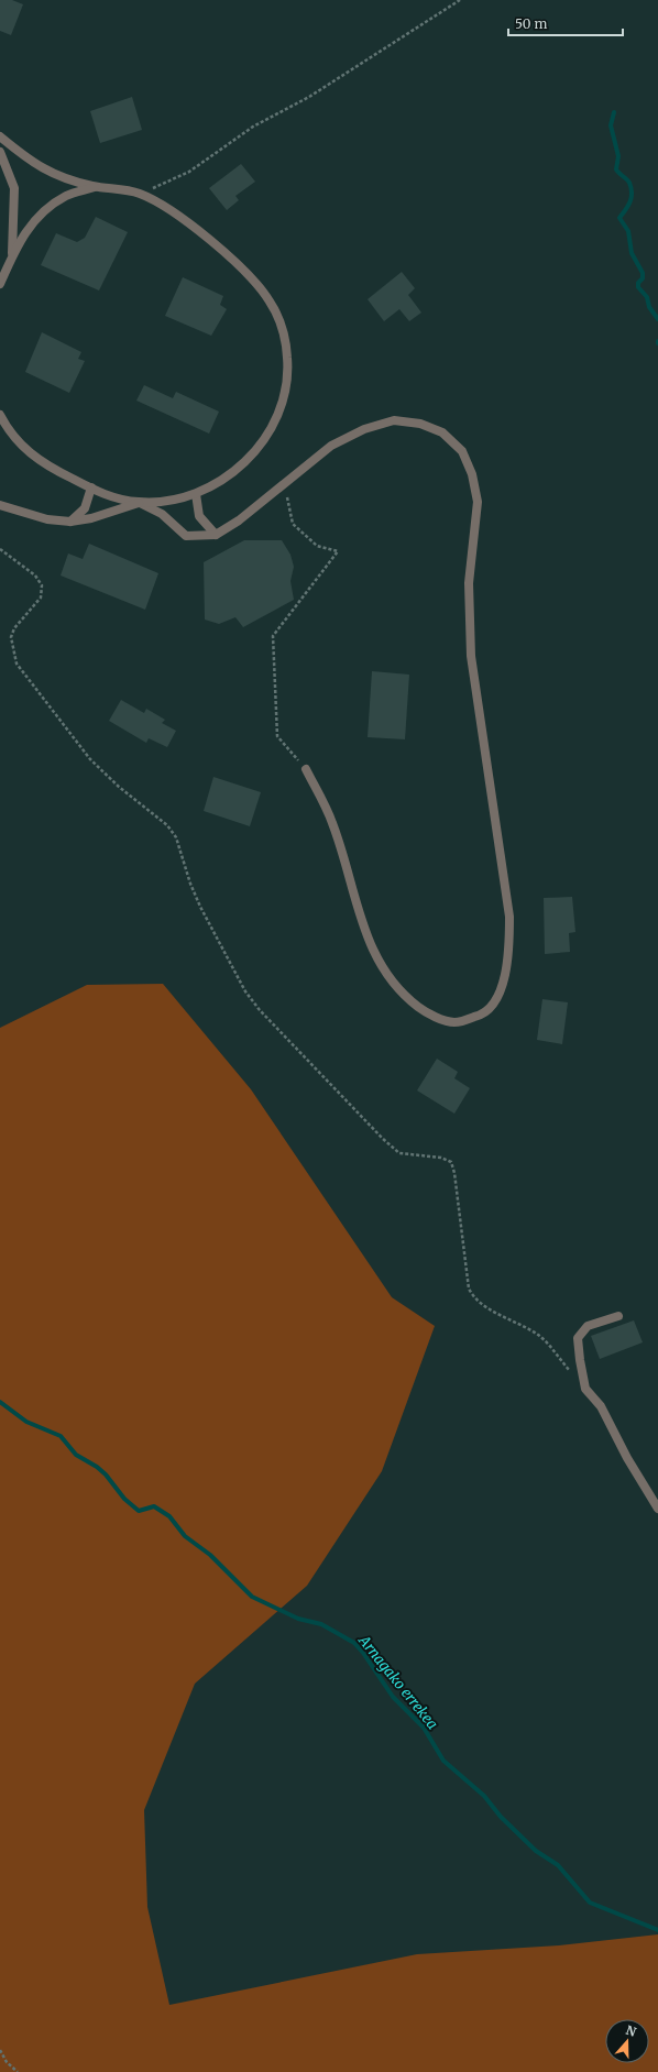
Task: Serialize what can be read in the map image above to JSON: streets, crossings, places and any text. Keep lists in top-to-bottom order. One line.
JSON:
{"water":["Arnagako errekea"],"scale_bar":"50 m","north":"top"}
